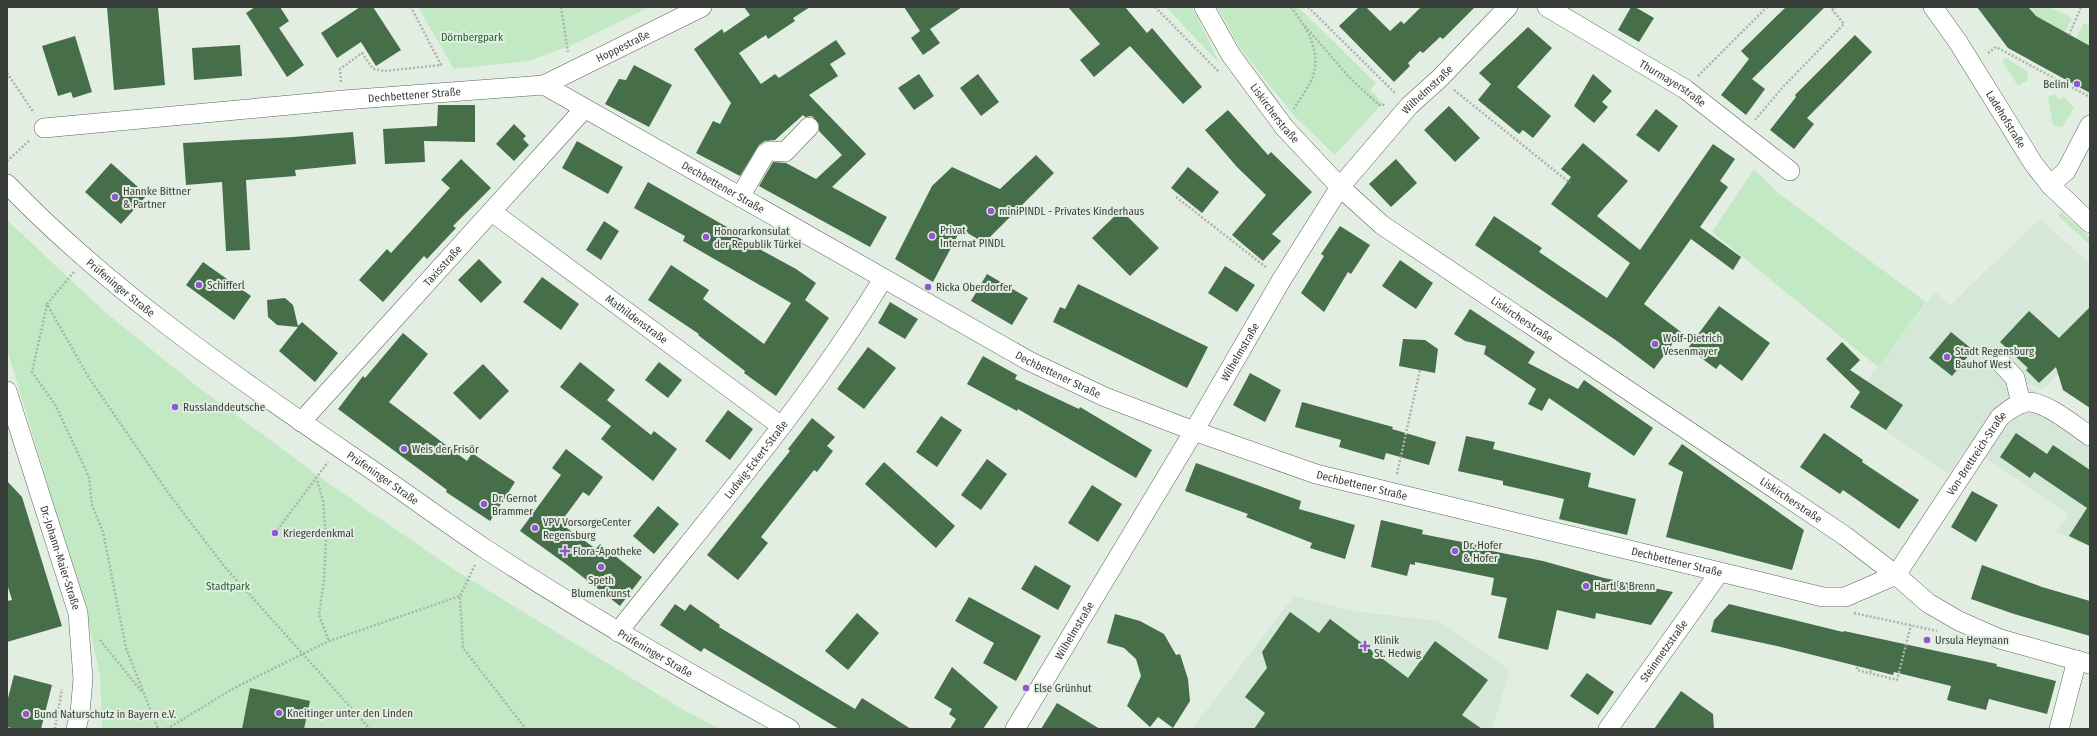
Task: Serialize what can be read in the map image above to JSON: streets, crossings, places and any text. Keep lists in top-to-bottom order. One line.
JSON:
{"streets":{"street":["Hoppestraße","Thurmayerstraße","Wilhelmstraße","Dechbettener Straße","Liskircherstraße","Ladehofstraße","Taxisstraße","Prüfeninger Straße","Mathildenstraße","Von-Brettreich-Straße","Ludwig-Eckert-Straße","Dr.-Johann-Maier-Straße","Steinmetzstraße"]},"crossings":[["Hoppestraße","Dechbettener Straße"],["Wilhelmstraße","Dechbettener Straße"],["Wilhelmstraße","Liskircherstraße"],["Dechbettener Straße","Liskircherstraße"],["Dechbettener Straße","Taxisstraße"],["Dechbettener Straße","Von-Brettreich-Straße"],["Dechbettener Straße","Ludwig-Eckert-Straße"],["Dechbettener Straße","Steinmetzstraße"],["Liskircherstraße","Von-Brettreich-Straße"],["Taxisstraße","Prüfeninger Straße"],["Taxisstraße","Mathildenstraße"],["Prüfeninger Straße","Ludwig-Eckert-Straße"],["Mathildenstraße","Ludwig-Eckert-Straße"]],"parks":["Dörnbergpark","Stadtpark"],"places":{"other":["Belini","Hannke Bittner & Partner","miniPINDL - Privates Kinderhaus","Privat Internat PINDL","Honorarkonsulat der Republik Türkei","Schifferl","Ricka Oberdorfer","Wolf-Dietrich Vesenmayer","Stadt Regensburg Bauhof West","Russlanddeutsche","Weis der Frisör","Dr. Gernot Brammer","VPV VorsorgeCenter Regensburg","Kriegerdenkmal","Dr. Hofer & Hofer","Speth Blumenkunst","Hartl & Brenn","Ursula Heymann","Else Grünhut","Kneitinger unter den Linden","Bund Naturschutz in Bayern e.V."],"health":["Flora-Apotheke","Klinik St. Hedwig"]}}
